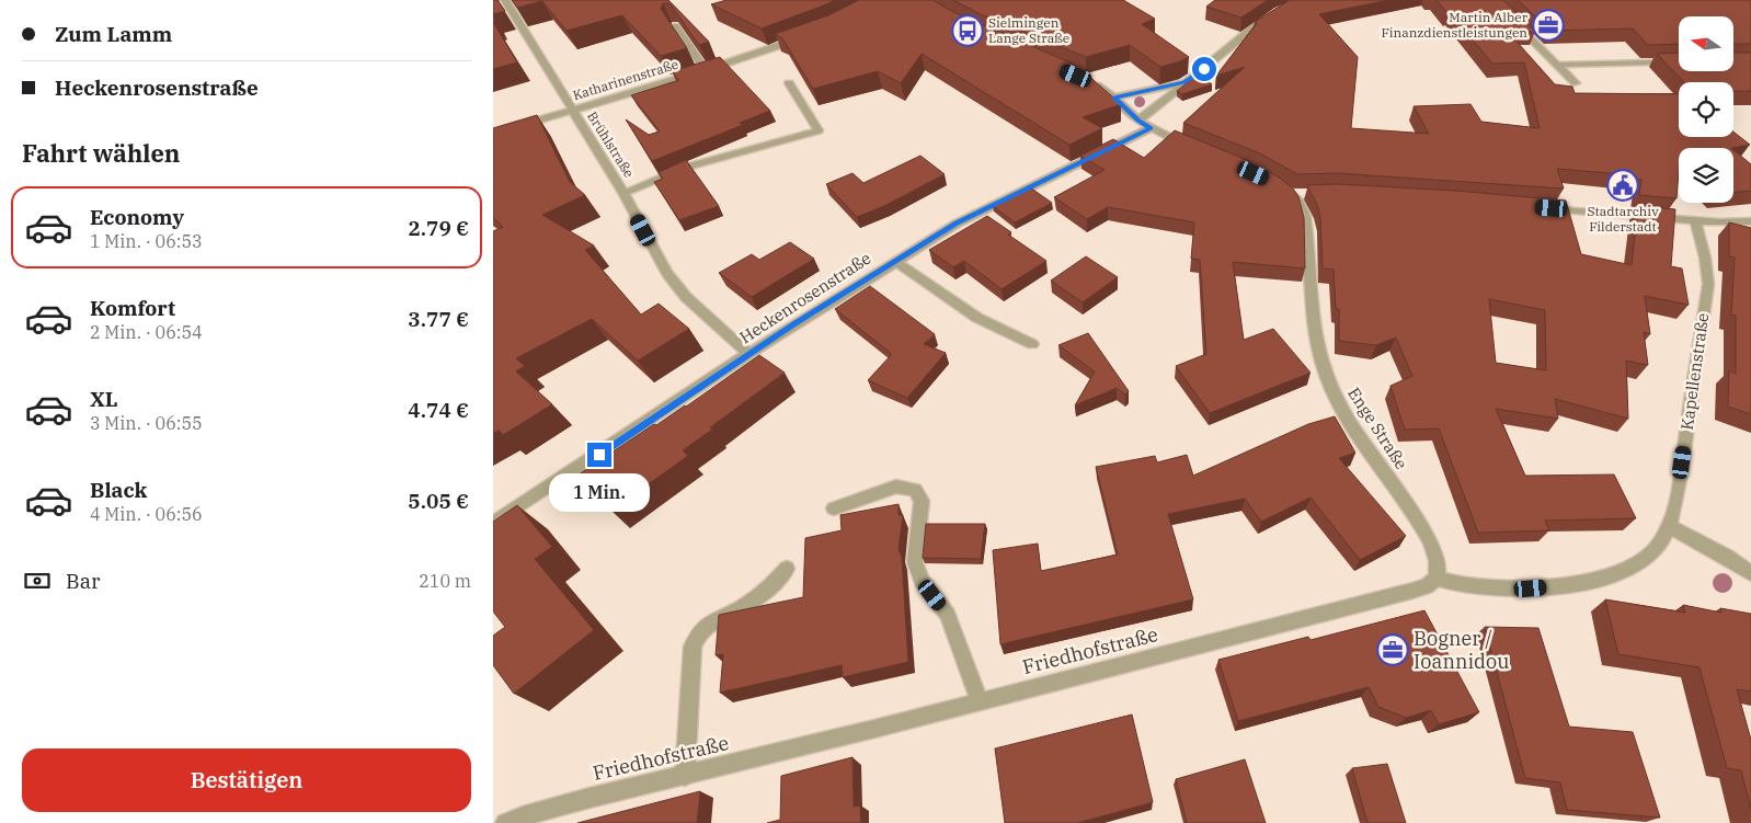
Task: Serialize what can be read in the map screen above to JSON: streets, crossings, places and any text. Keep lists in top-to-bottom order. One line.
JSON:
{"streets":{"street":["Katharinenstraße","Brühlstraße","Heckenrosenstraße","Kapellenstraße","Enge Straße","Friedhofstraße"]},"crossings":[["Katharinenstraße","Brühlstraße"],["Brühlstraße","Heckenrosenstraße"],["Enge Straße","Friedhofstraße"]],"places":{"office":["Martin Alber Finanzdienstleistungen","Bogner / Ioannidou"],"bus stop":["Sielmingen Lange Straße"],"public building":["Stadtarchiv Filderstadt"]},"north":"left","page":{"banner":["Zum Lamm","Heckenrosenstraße"],"heading":"Fahrt wählen","list":[{"name":"Economy","note":"1 Min. · 06:53","value":"2.79 €"},{"name":"Komfort","note":"2 Min. · 06:54","value":"3.77 €"},{"name":"XL","note":"3 Min. · 06:55","value":"4.74 €"},{"name":"Black","note":"4 Min. · 06:56","value":"5.05 €"}],"bubble":"1 Min.","pay":["Bar","210 m"],"buttons":"Bestätigen"}}
